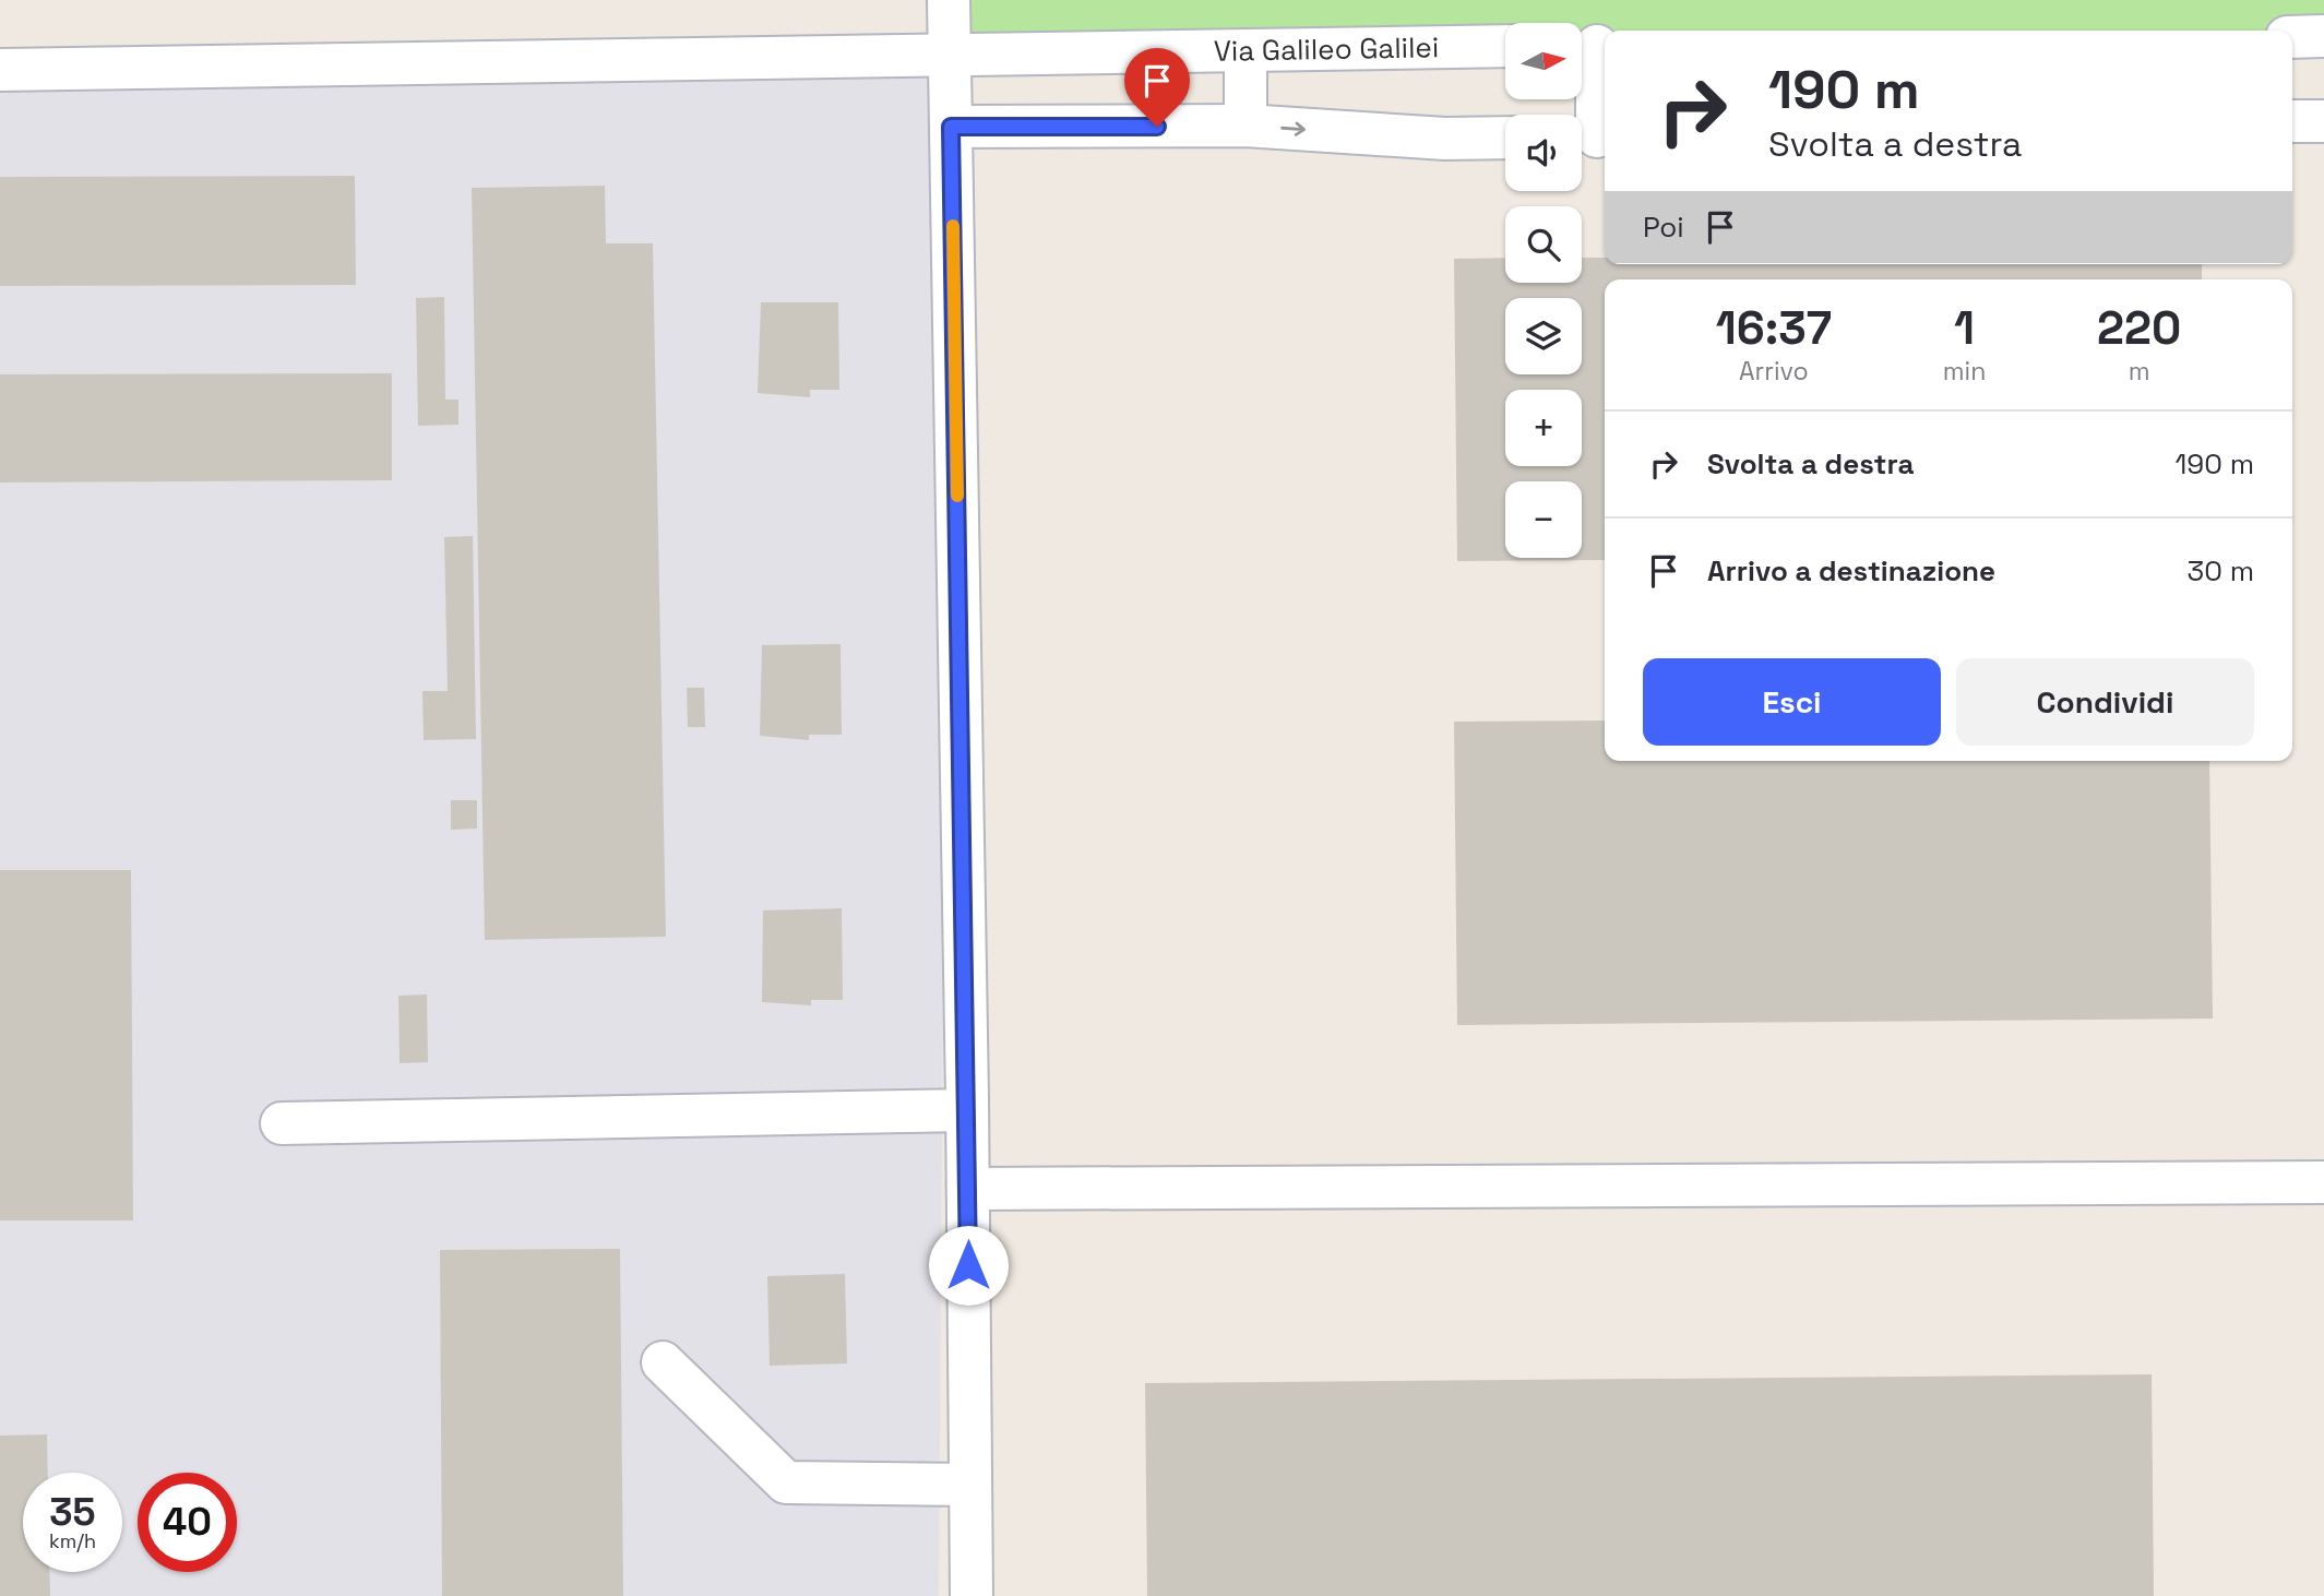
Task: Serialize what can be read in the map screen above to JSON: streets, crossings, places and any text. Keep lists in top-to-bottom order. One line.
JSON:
{"streets":{"street":["Via Galileo Galilei"]},"north":"right","page":{"map_buttons":["+","−"],"turn":["190 m","Svolta a destra"],"then":"Poi","eta":["16:37","Arrivo","1","min","220","m"],"list":[{"name":"Svolta a destra","value":"190 m"},{"name":"Arrivo a destinazione","value":"30 m"}],"buttons":["Esci","Condividi"],"speed":"35 km/h","limit":"40"}}
